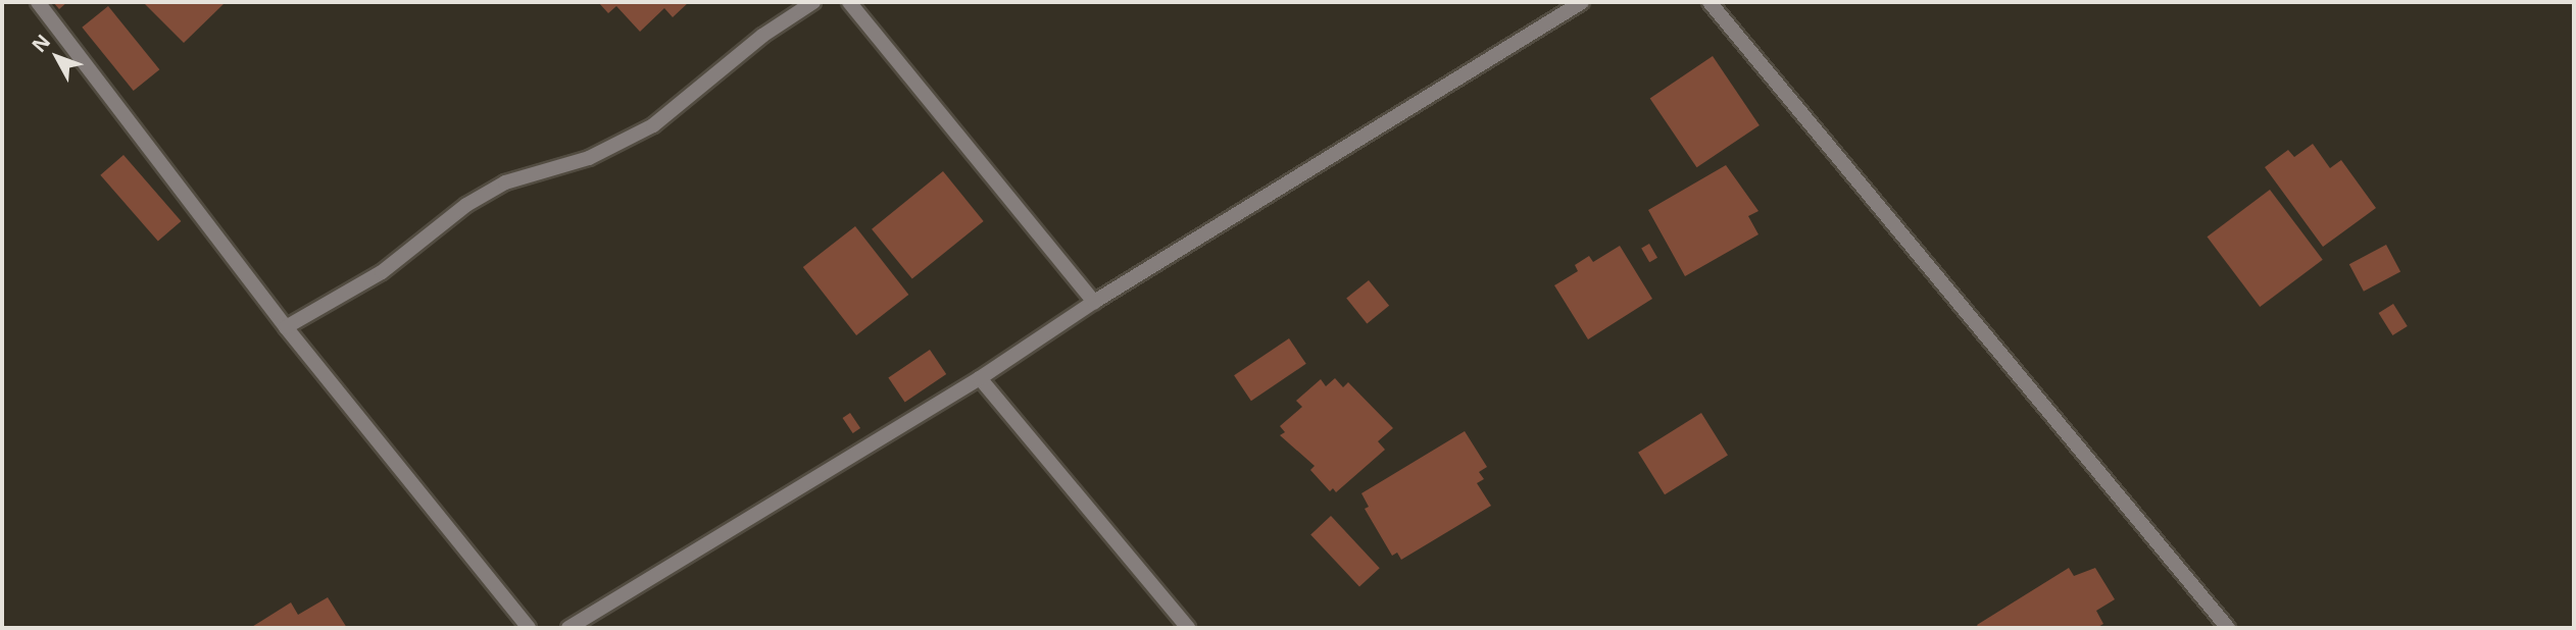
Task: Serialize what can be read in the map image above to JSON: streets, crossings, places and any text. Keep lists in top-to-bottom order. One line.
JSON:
{"north":"top left"}
